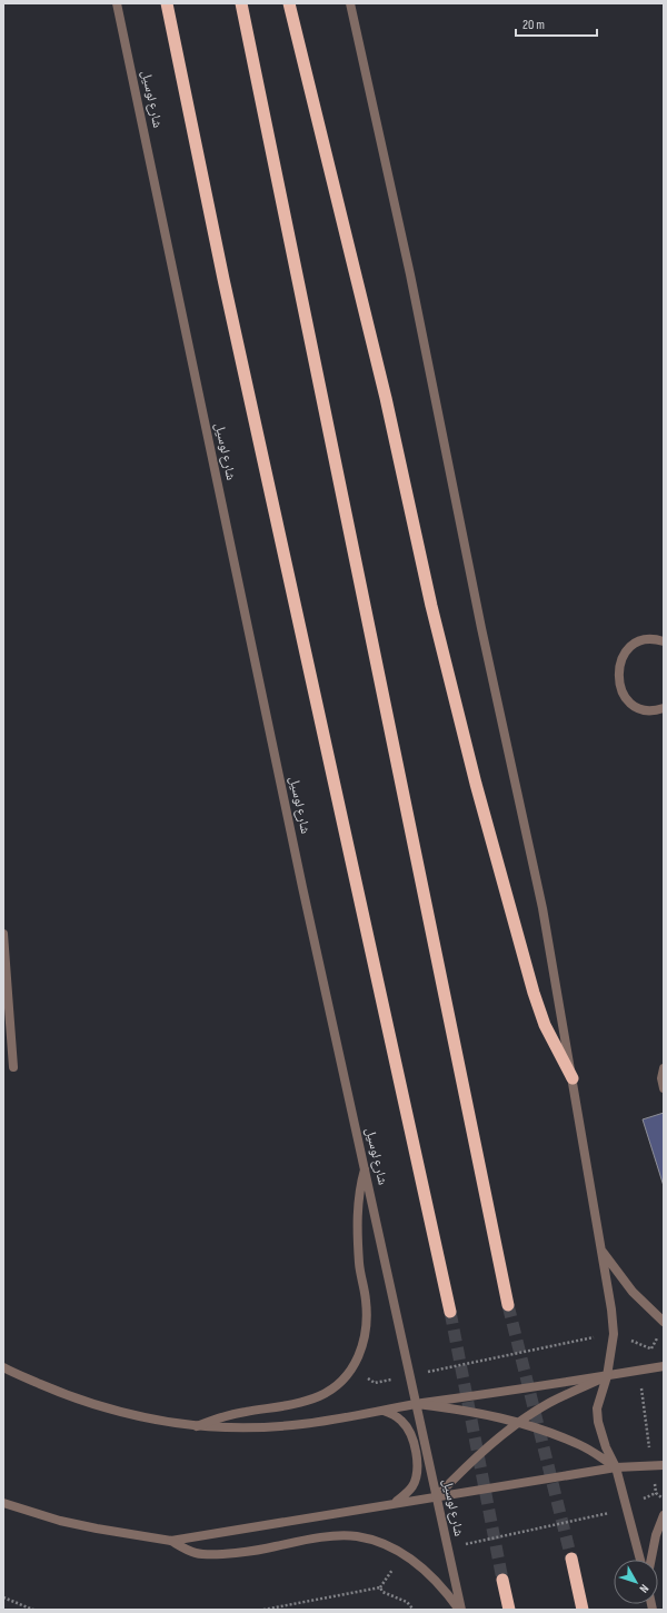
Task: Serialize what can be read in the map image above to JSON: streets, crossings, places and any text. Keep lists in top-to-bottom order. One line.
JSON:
{"streets":{"street":["شارع لوسيل"]},"scale_bar":"20 m","north":"bottom right"}
